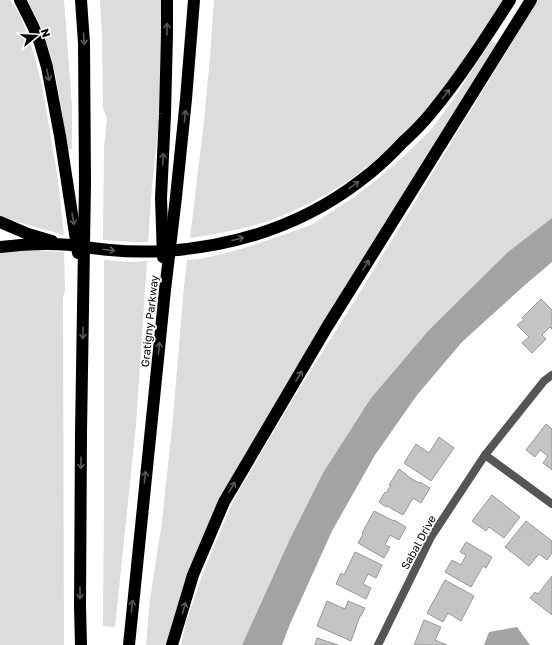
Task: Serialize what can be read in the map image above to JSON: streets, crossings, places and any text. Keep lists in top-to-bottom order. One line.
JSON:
{"streets":{"highway":["Gratigny Parkway"],"street":["Sabal Drive"]},"north":"right"}
